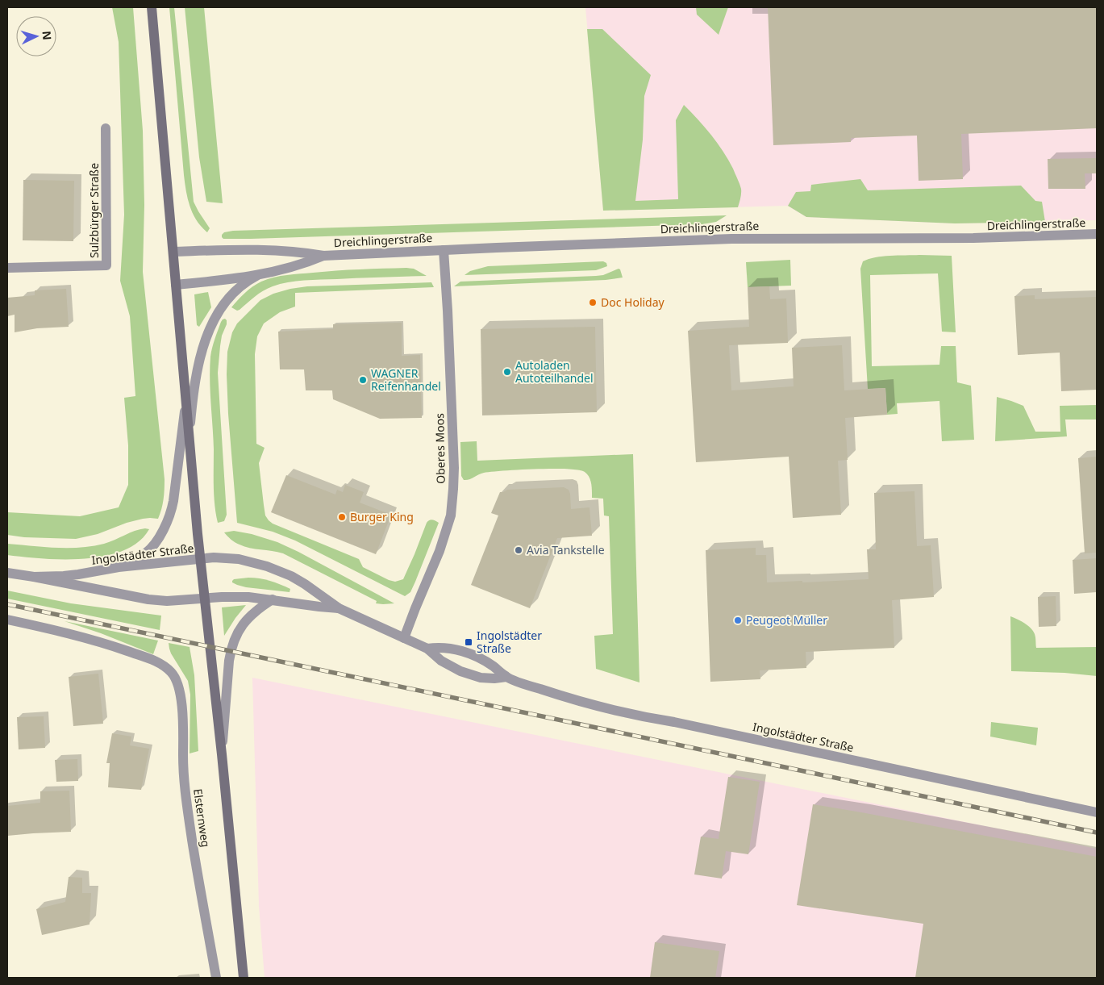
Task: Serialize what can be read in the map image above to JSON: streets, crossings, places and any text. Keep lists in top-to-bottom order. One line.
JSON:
{"streets":{"street":["Sulzbürger Straße","Dreichlingerstraße","Oberes Moos","Ingolstädter Straße","Elsternweg"]},"crossings":[["Dreichlingerstraße","Oberes Moos"],["Oberes Moos","Ingolstädter Straße"]],"places":{"other":["Doc Holiday","Autoladen Autoteilhandel","WAGNER Reifenhandel","Burger King","Avia Tankstelle","Peugeot Müller"],"transit":["Ingolstädter Straße"]},"north":"right"}
